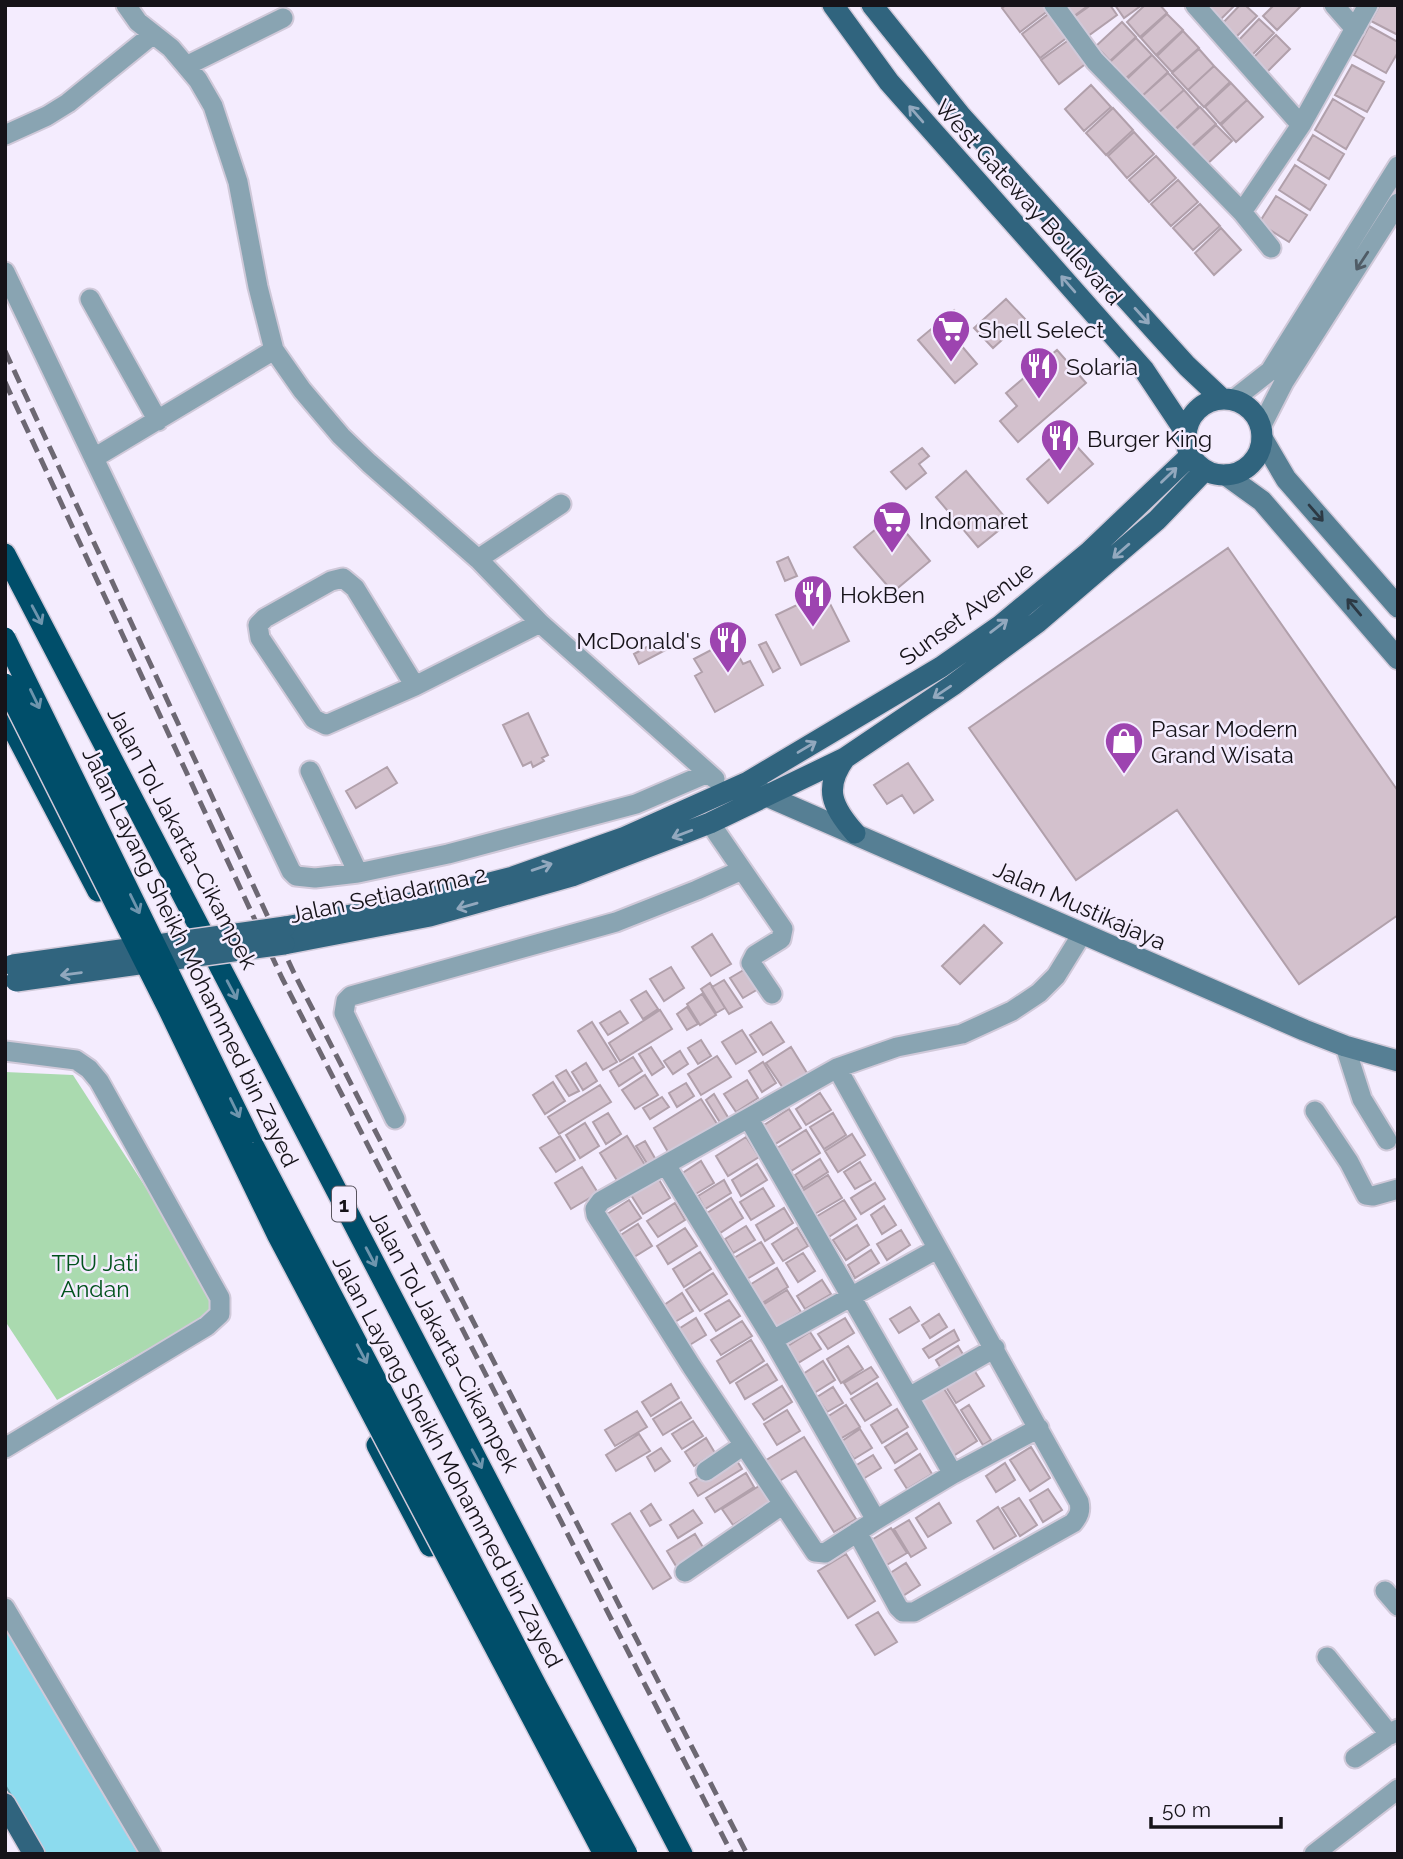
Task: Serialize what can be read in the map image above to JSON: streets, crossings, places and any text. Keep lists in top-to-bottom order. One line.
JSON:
{"streets":{"highway":["Jalan Tol Jakarta–Cikampek","Jalan Layang Sheikh Mohammed bin Zayed","1"],"main road":["West Gateway Boulevard","Sunset Avenue","Jalan Setiadarma 2","Jalan Mustikajaya"]},"crossings":[["West Gateway Boulevard","Sunset Avenue"],["Sunset Avenue","Jalan Setiadarma 2"],["Sunset Avenue","Jalan Mustikajaya"],["Jalan Setiadarma 2","Jalan Mustikajaya"]],"parks":["TPU Jati Andan"],"places":{"supermarket":["Shell Select","Indomaret"],"restaurant":["Solaria","Burger King","HokBen","McDonald's"],"shop":["Pasar Modern Grand Wisata"]},"scale_bar":"50 m"}
